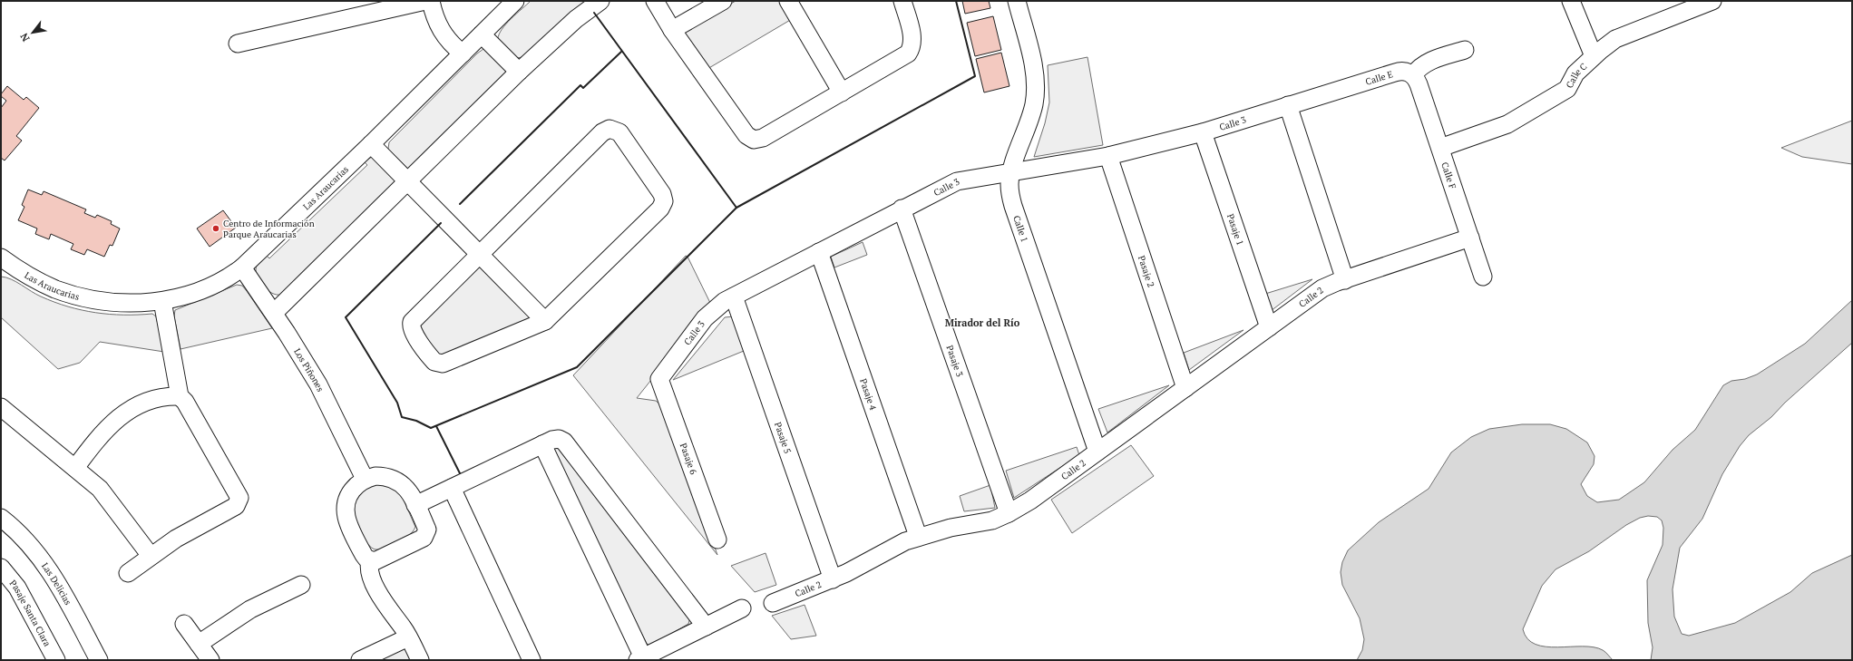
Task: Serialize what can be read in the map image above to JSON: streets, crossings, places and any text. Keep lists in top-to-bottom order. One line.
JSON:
{"streets":{"street":["Calle C","Calle E","Calle 3","Calle F","Las Araucarias","Calle 1","Pasaje 1","Pasaje 2","Calle 2","Pasaje 3","Los Piñones","Pasaje 4","Pasaje 5","Pasaje 6","Las Delicias","Pasaje Santa Clara"]},"crossings":[["Calle C","Calle F"],["Calle E","Calle 3"],["Calle E","Calle F"],["Calle 3","Calle 1"],["Calle 3","Pasaje 1"],["Calle 3","Pasaje 2"],["Calle 3","Pasaje 3"],["Calle 3","Pasaje 4"],["Calle 3","Pasaje 5"],["Calle 3","Pasaje 6"],["Las Araucarias","Los Piñones"],["Calle 1","Calle 2"],["Pasaje 1","Calle 2"],["Pasaje 2","Calle 2"],["Calle 2","Pasaje 3"],["Calle 2","Pasaje 4"],["Calle 2","Pasaje 5"]],"districts":["Mirador del Río"],"places":["Centro de Información Parque Araucarias"],"north":"bottom left"}
